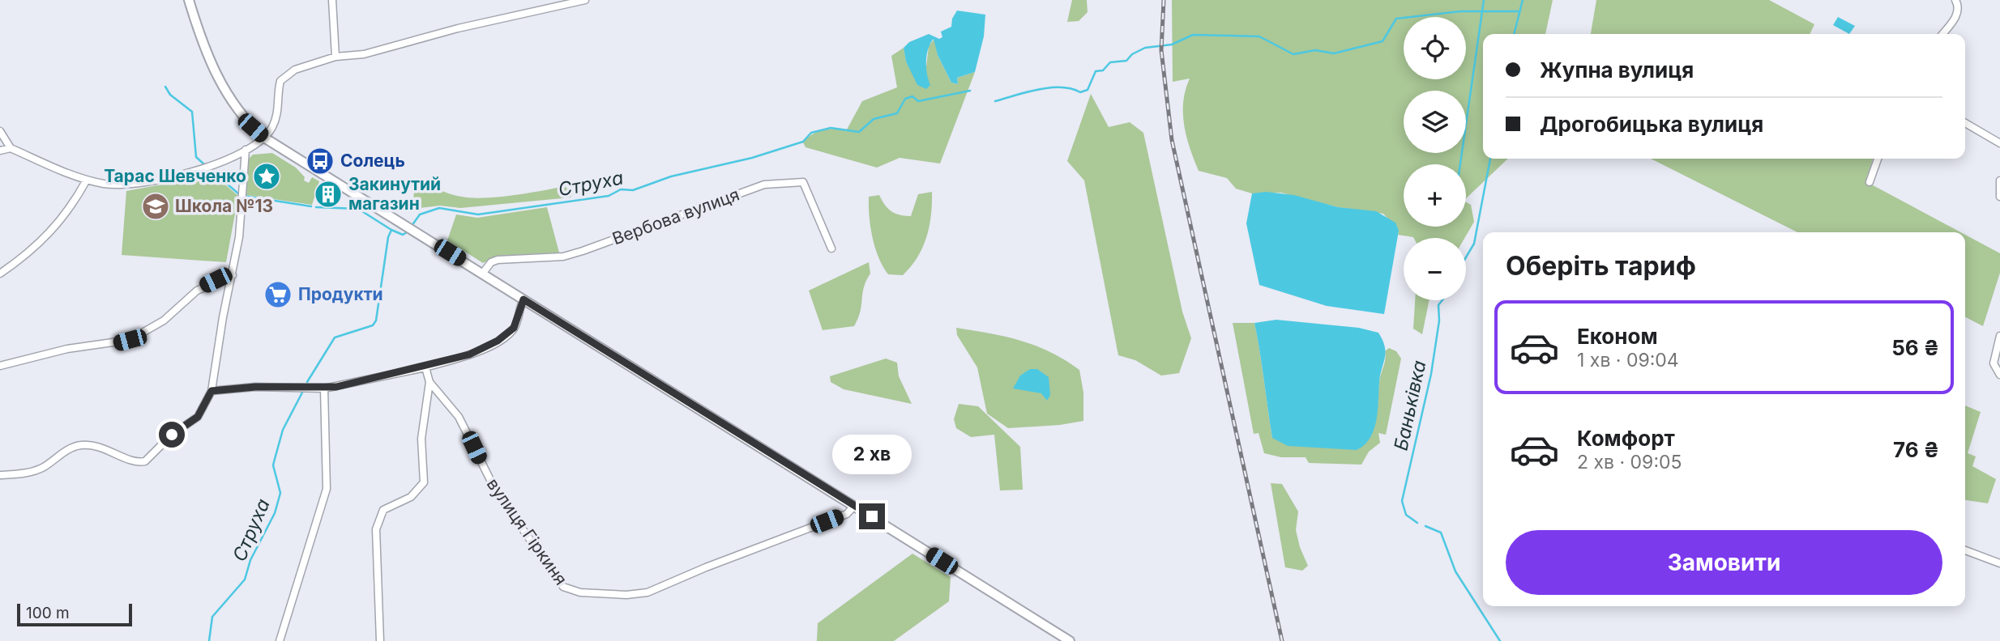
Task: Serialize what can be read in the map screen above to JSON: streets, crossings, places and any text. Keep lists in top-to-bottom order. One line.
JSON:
{"streets":{"street":["Вербова вулиця","вулиця Гіркиня"]},"water":["Струха","Баньківка"],"places":{"bus stop":["Солець"],"place":["Тарас Шевченко"],"building":["Закинутий магазин"],"school or university":["Школа №13"],"supermarket":["Продукти"]},"scale_bar":"100 m","page":{"map_buttons":["+","−"],"banner":["Жупна вулиця","Дрогобицька вулиця"],"heading":"Оберіть тариф","list":[{"name":"Економ","note":"1 хв · 09:04","value":"56 ₴"},{"name":"Комфорт","note":"2 хв · 09:05","value":"76 ₴"}],"bubble":"2 хв","buttons":"Замовити","scale":"100 m"}}
